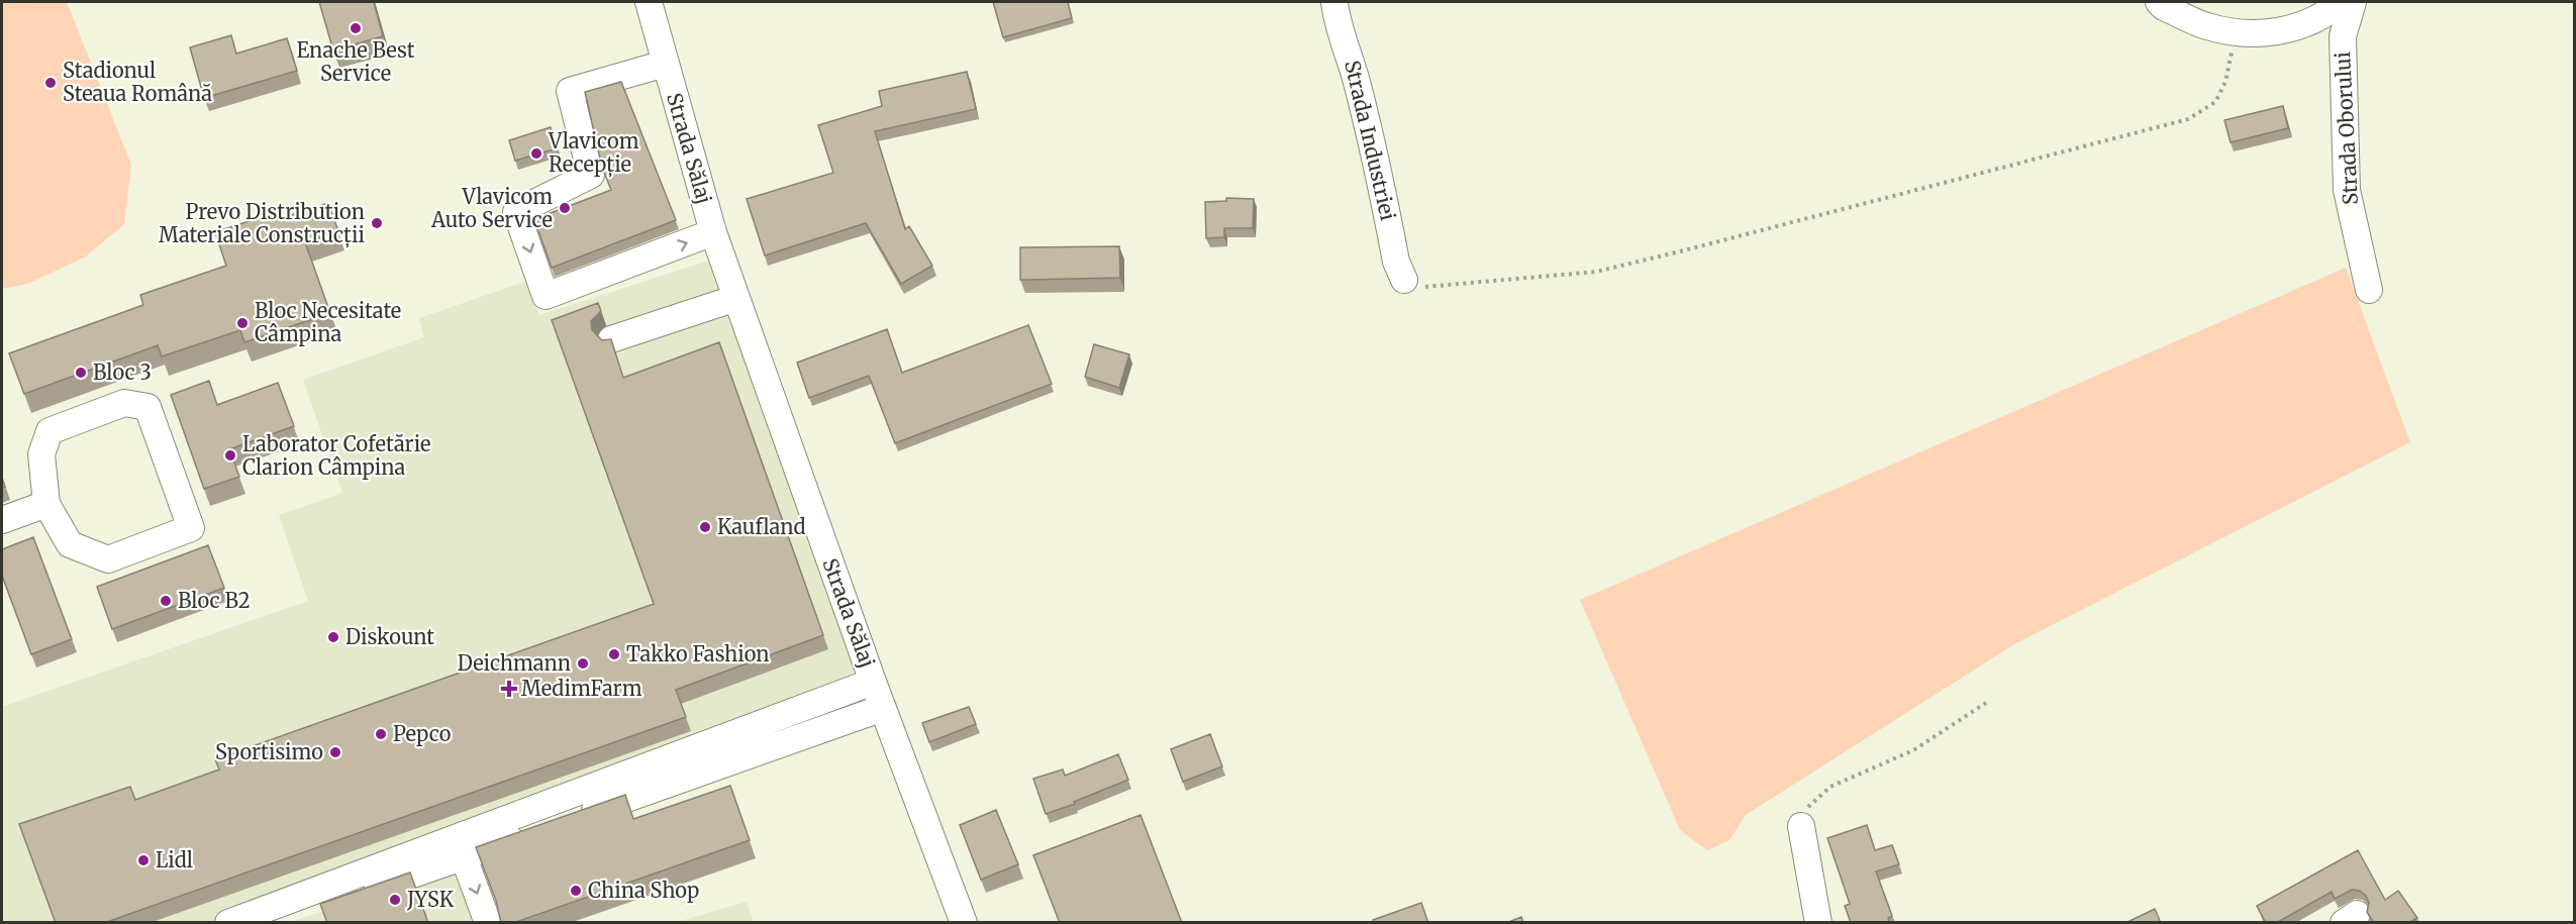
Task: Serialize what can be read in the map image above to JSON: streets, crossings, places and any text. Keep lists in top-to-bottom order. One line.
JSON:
{"streets":{"street":["Strada Oborului","Strada Industriei","Strada Sălaj"]},"places":{"other":["Enache Best Service","Stadionul Steaua Română","Vlavicom Recepție","Vlavicom Auto Service","Prevo Distribution Materiale Construcții","Bloc Necesitate Câmpina","Bloc 3","Laborator Cofetărie Clarion Câmpina","Kaufland","Bloc B2","Diskount","Takko Fashion","Deichmann","Pepco","Sportisimo","Lidl","China Shop","JYSK"],"health":["MedimFarm"]}}
